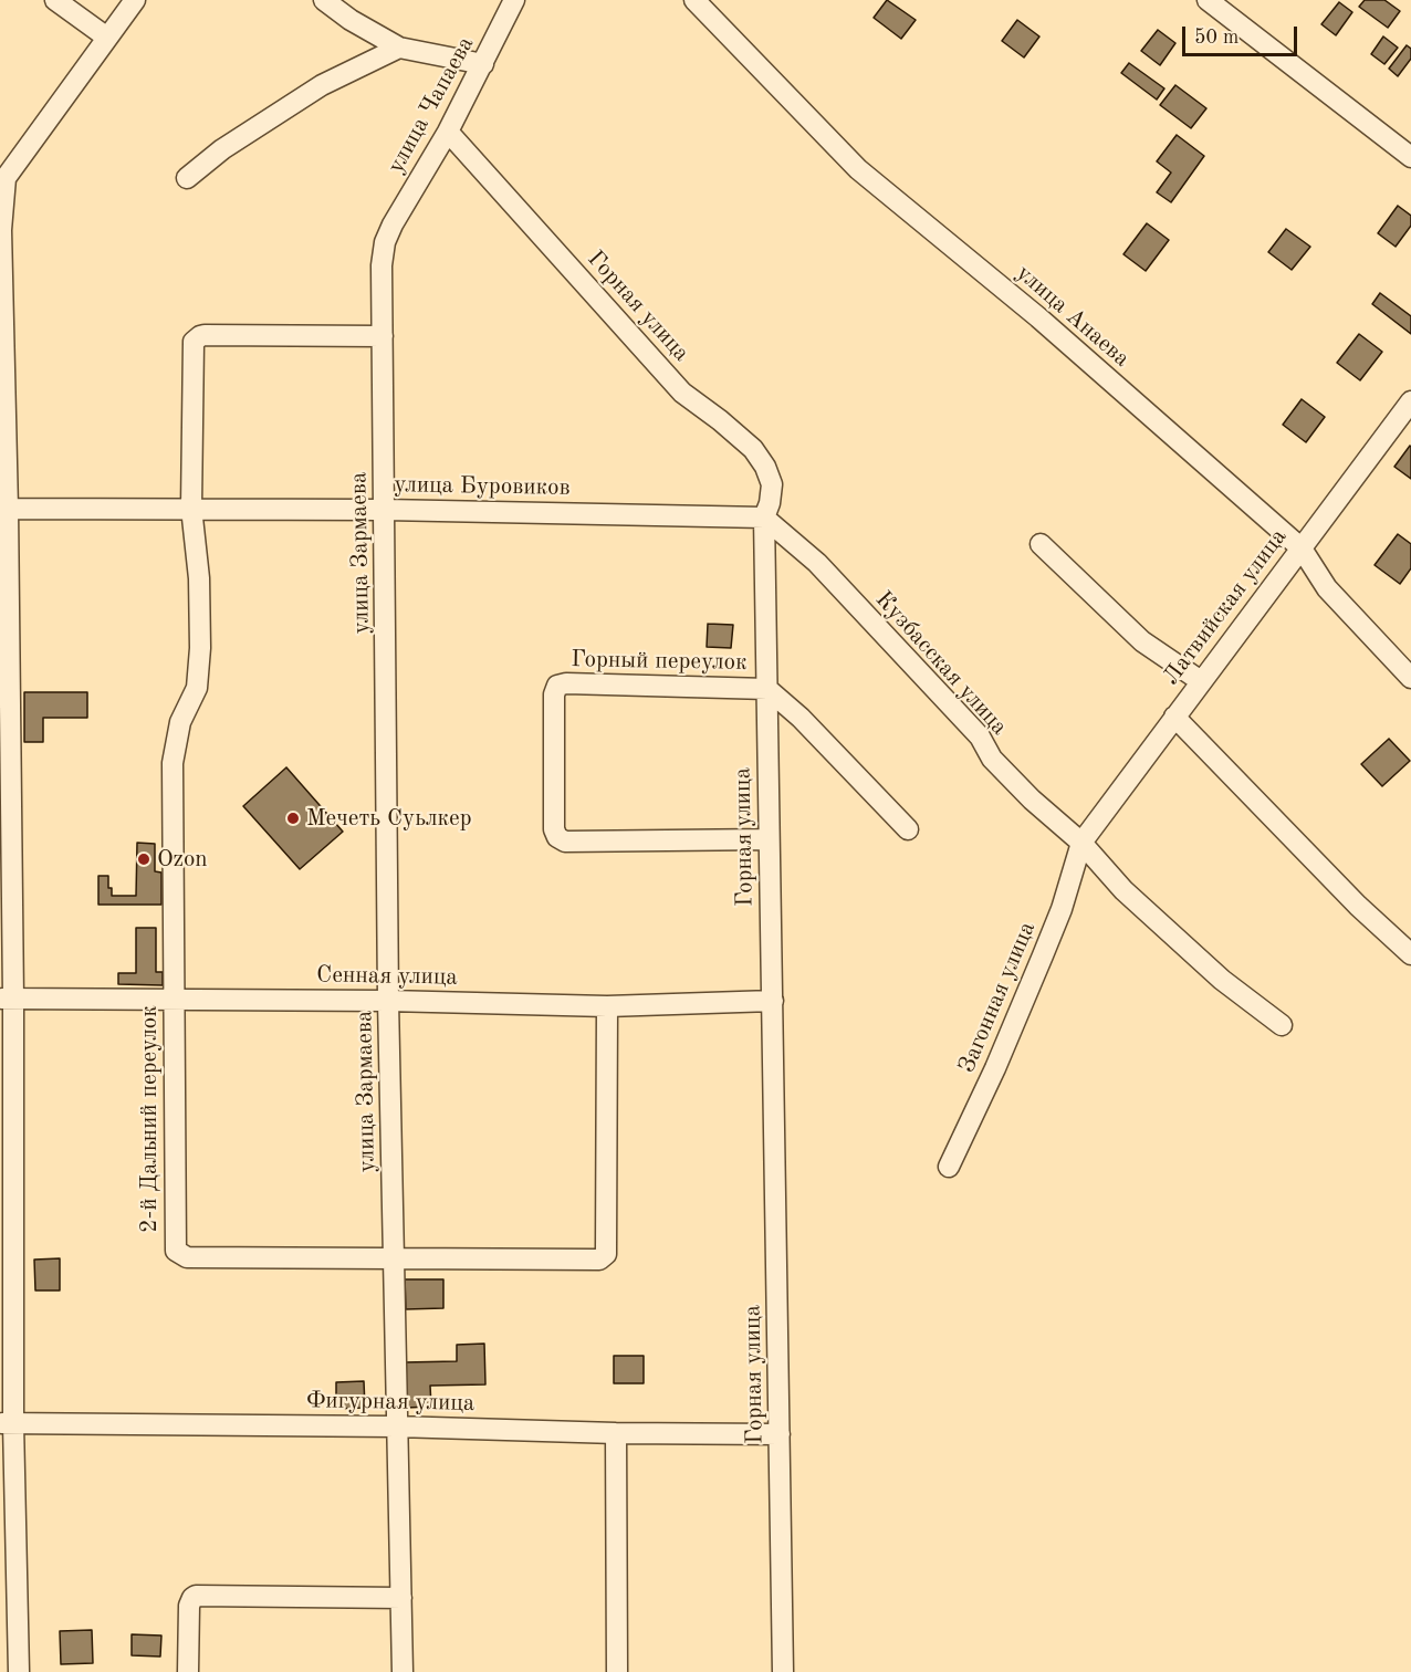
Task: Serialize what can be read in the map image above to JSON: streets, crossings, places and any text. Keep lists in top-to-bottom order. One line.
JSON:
{"streets":{"street":["улица Чапаева","Горная улица","улица Анаева","улица Буровиков","улица Зармаева","Латвийская улица","Горный переулок","Кузбасская улица","Сенная улица","Загонная улица","2-й Дальний переулок","Фигурная улица"]},"crossings":[["улица Чапаева","Горная улица"],["улица Чапаева","улица Зармаева"],["Горная улица","улица Буровиков"],["Горная улица","Горный переулок"],["Горная улица","Кузбасская улица"],["Горная улица","Сенная улица"],["Горная улица","Фигурная улица"],["улица Анаева","Латвийская улица"],["улица Буровиков","улица Зармаева"],["улица Буровиков","Кузбасская улица"],["улица Буровиков","2-й Дальний переулок"],["улица Зармаева","Сенная улица"],["улица Зармаева","2-й Дальний переулок"],["улица Зармаева","Фигурная улица"],["Латвийская улица","Кузбасская улица"],["Латвийская улица","Загонная улица"],["Кузбасская улица","Загонная улица"],["Сенная улица","2-й Дальний переулок"]],"places":["Мечеть Суьлкер","Ozon"],"scale_bar":"50 m"}
